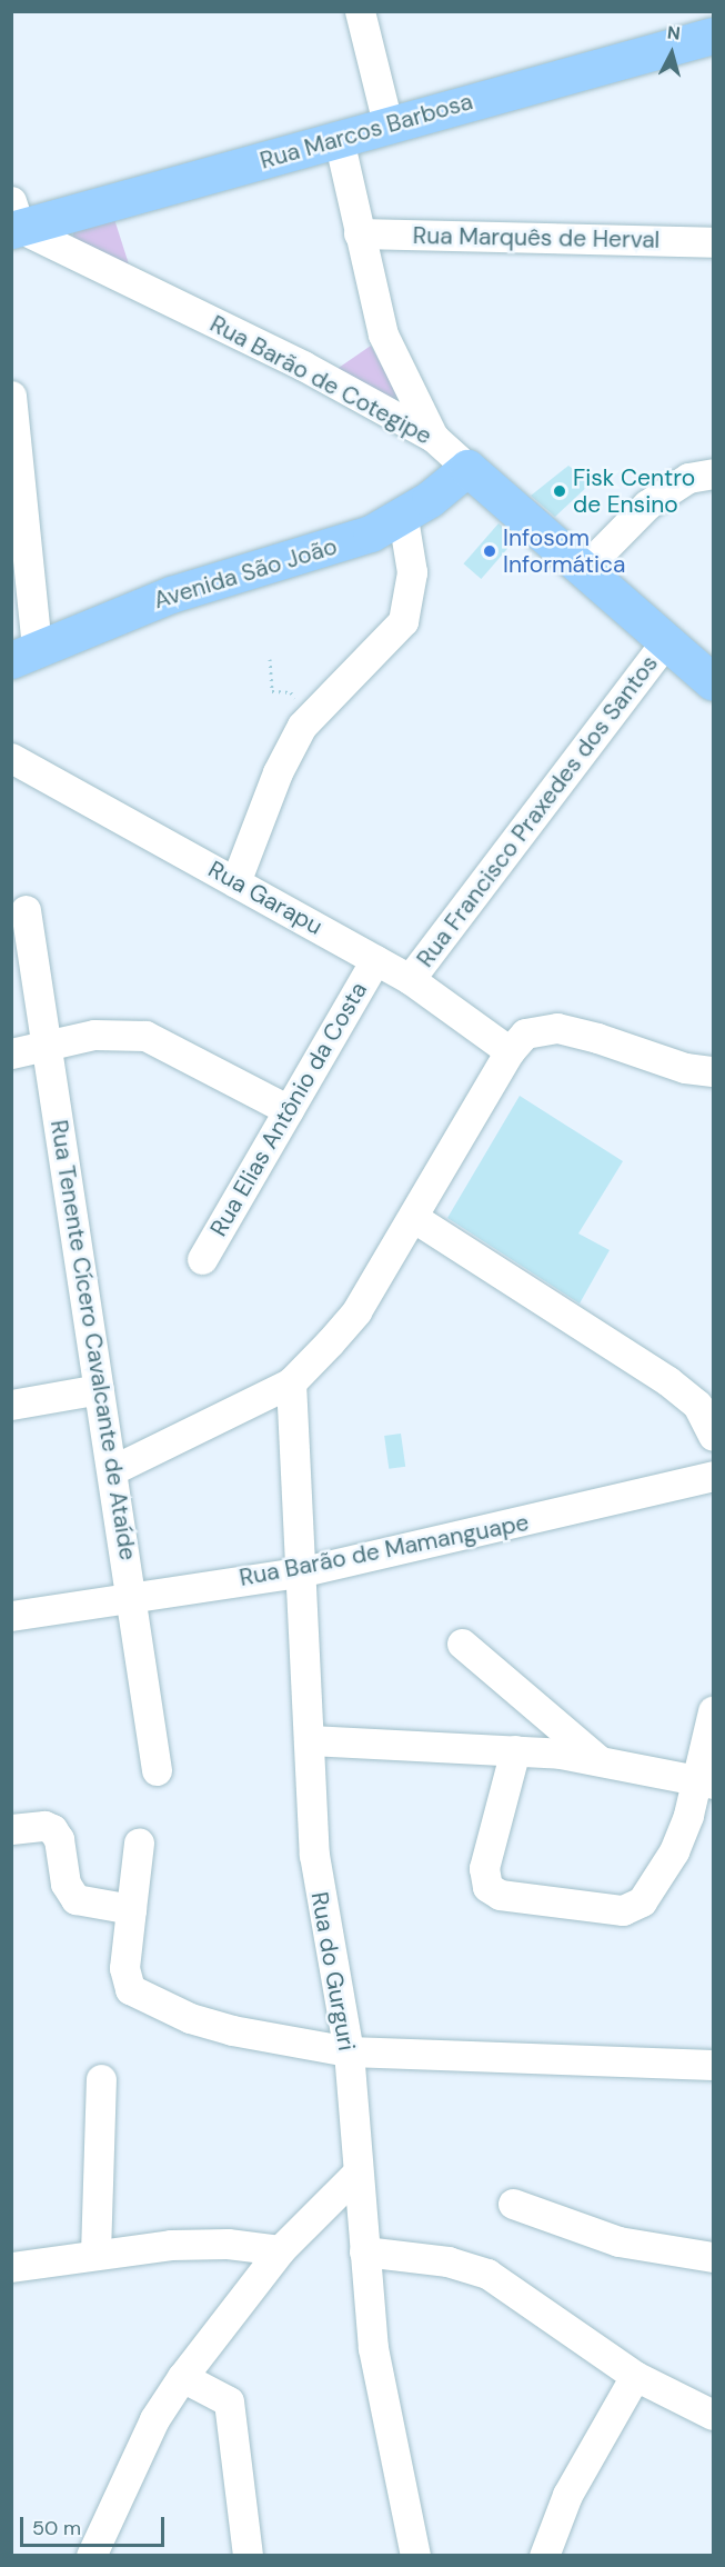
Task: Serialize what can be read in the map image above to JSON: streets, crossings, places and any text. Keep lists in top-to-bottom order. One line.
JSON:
{"streets":{"main road":["Rua Marcos Barbosa","Rua Barão de Cotegipe","Avenida São João"],"street":["Rua Marquês de Herval","Rua Francisco Praxedes dos Santos","Rua Garapu","Rua Elias Antônio da Costa","Rua Tenente Cícero Cavalcante de Ataíde","Rua Barão de Mamanguape","Rua do Gurguri"]},"crossings":[["Rua Marcos Barbosa","Rua Barão de Cotegipe"],["Rua Barão de Cotegipe","Avenida São João"],["Rua Barão de Cotegipe","Rua Francisco Praxedes dos Santos"],["Rua Francisco Praxedes dos Santos","Rua Garapu"],["Rua Garapu","Rua Elias Antônio da Costa"],["Rua Tenente Cícero Cavalcante de Ataíde","Rua Barão de Mamanguape"],["Rua Barão de Mamanguape","Rua do Gurguri"]],"places":["Fisk Centro de Ensino","Infosom Informática"],"scale_bar":"50 m","north":"top"}
